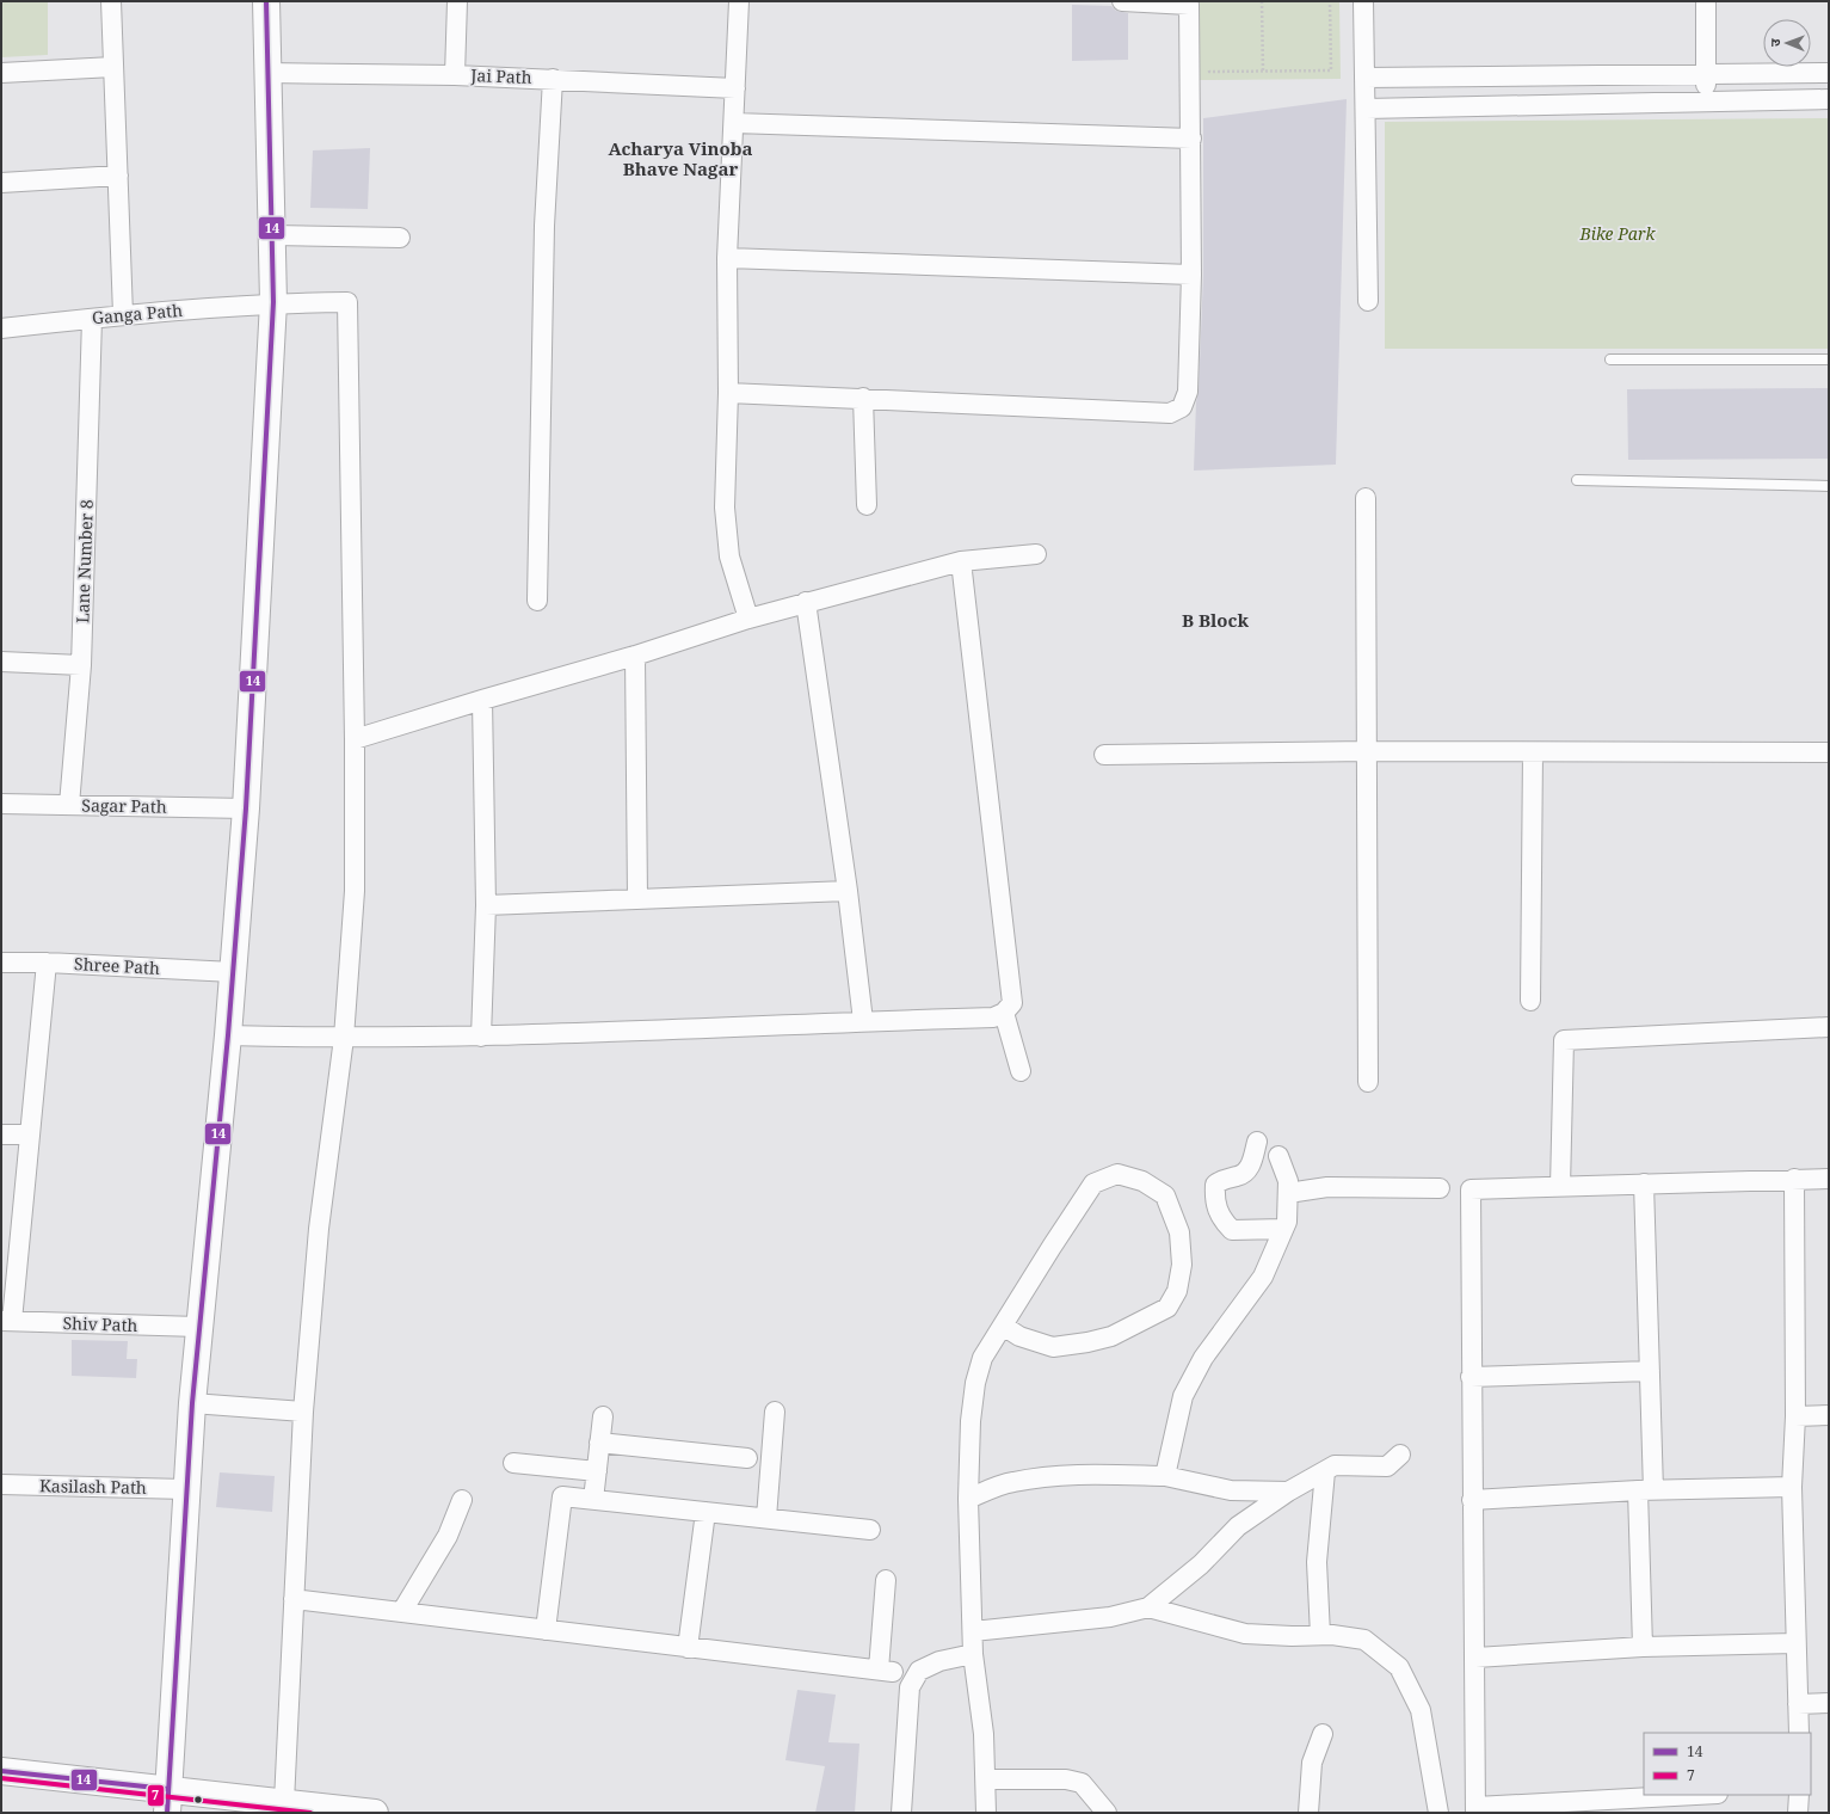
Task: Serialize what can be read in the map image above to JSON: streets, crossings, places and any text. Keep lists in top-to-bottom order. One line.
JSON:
{"streets":{"street":["Jai Path","Ganga Path","Lane Number 8","Sagar Path","Shree Path","Shiv Path","Kasilash Path"]},"crossings":[["Ganga Path","Lane Number 8"],["Lane Number 8","Sagar Path"]],"districts":["Acharya Vinoba Bhave Nagar","B Block"],"parks":["Bike Park"],"lines":["transit line 14","transit line 7"],"legend":["14","7"],"north":"left"}
